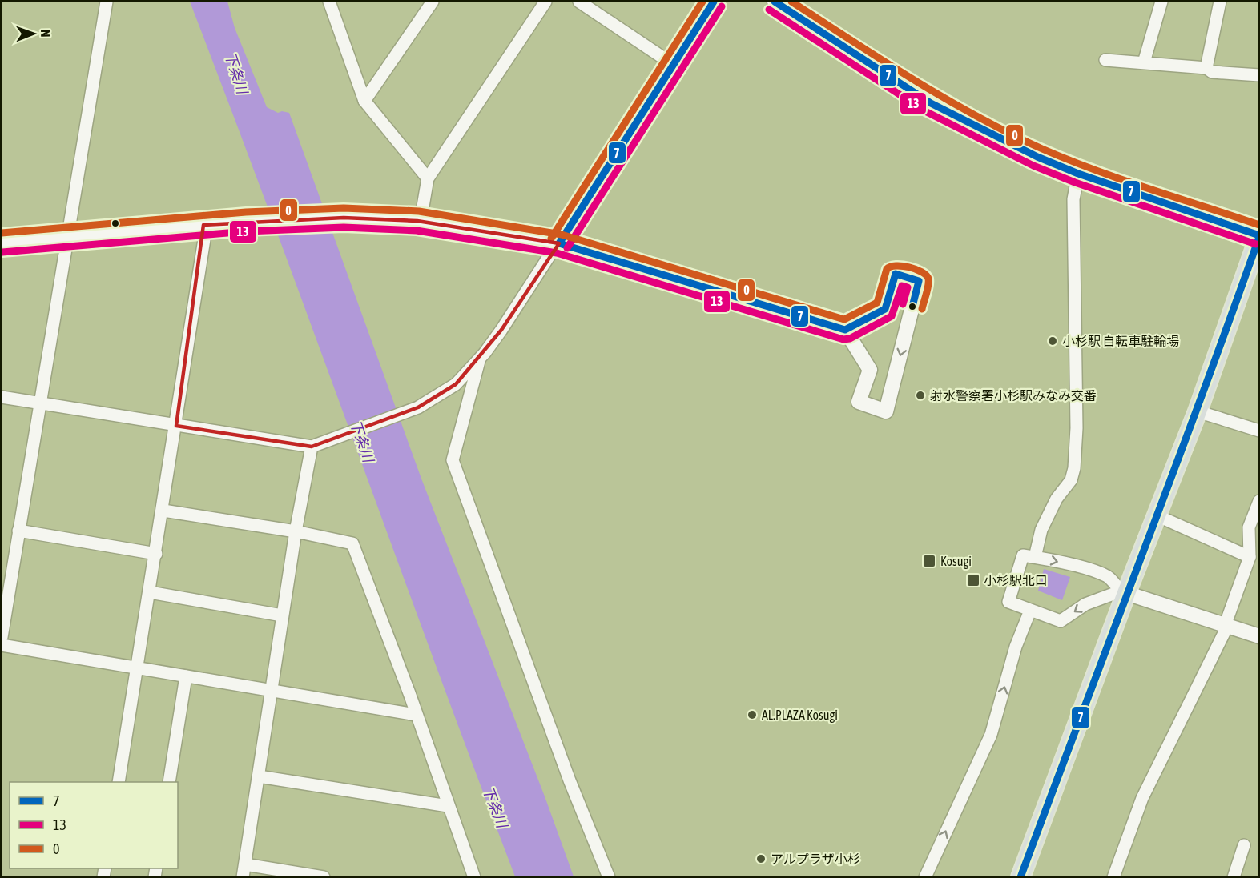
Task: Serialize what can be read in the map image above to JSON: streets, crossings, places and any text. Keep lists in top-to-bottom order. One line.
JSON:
{"water":["下条川"],"places":{"other":["小杉駅 自転車駐輪場","射水警察署小杉駅みなみ交番","AL.PLAZA Kosugi","アルプラザ小杉"],"transit":["Kosugi","小杉駅北口"]},"lines":["transit line 7","transit line 0","transit line 13"],"legend":["7","13","0"],"north":"right"}
